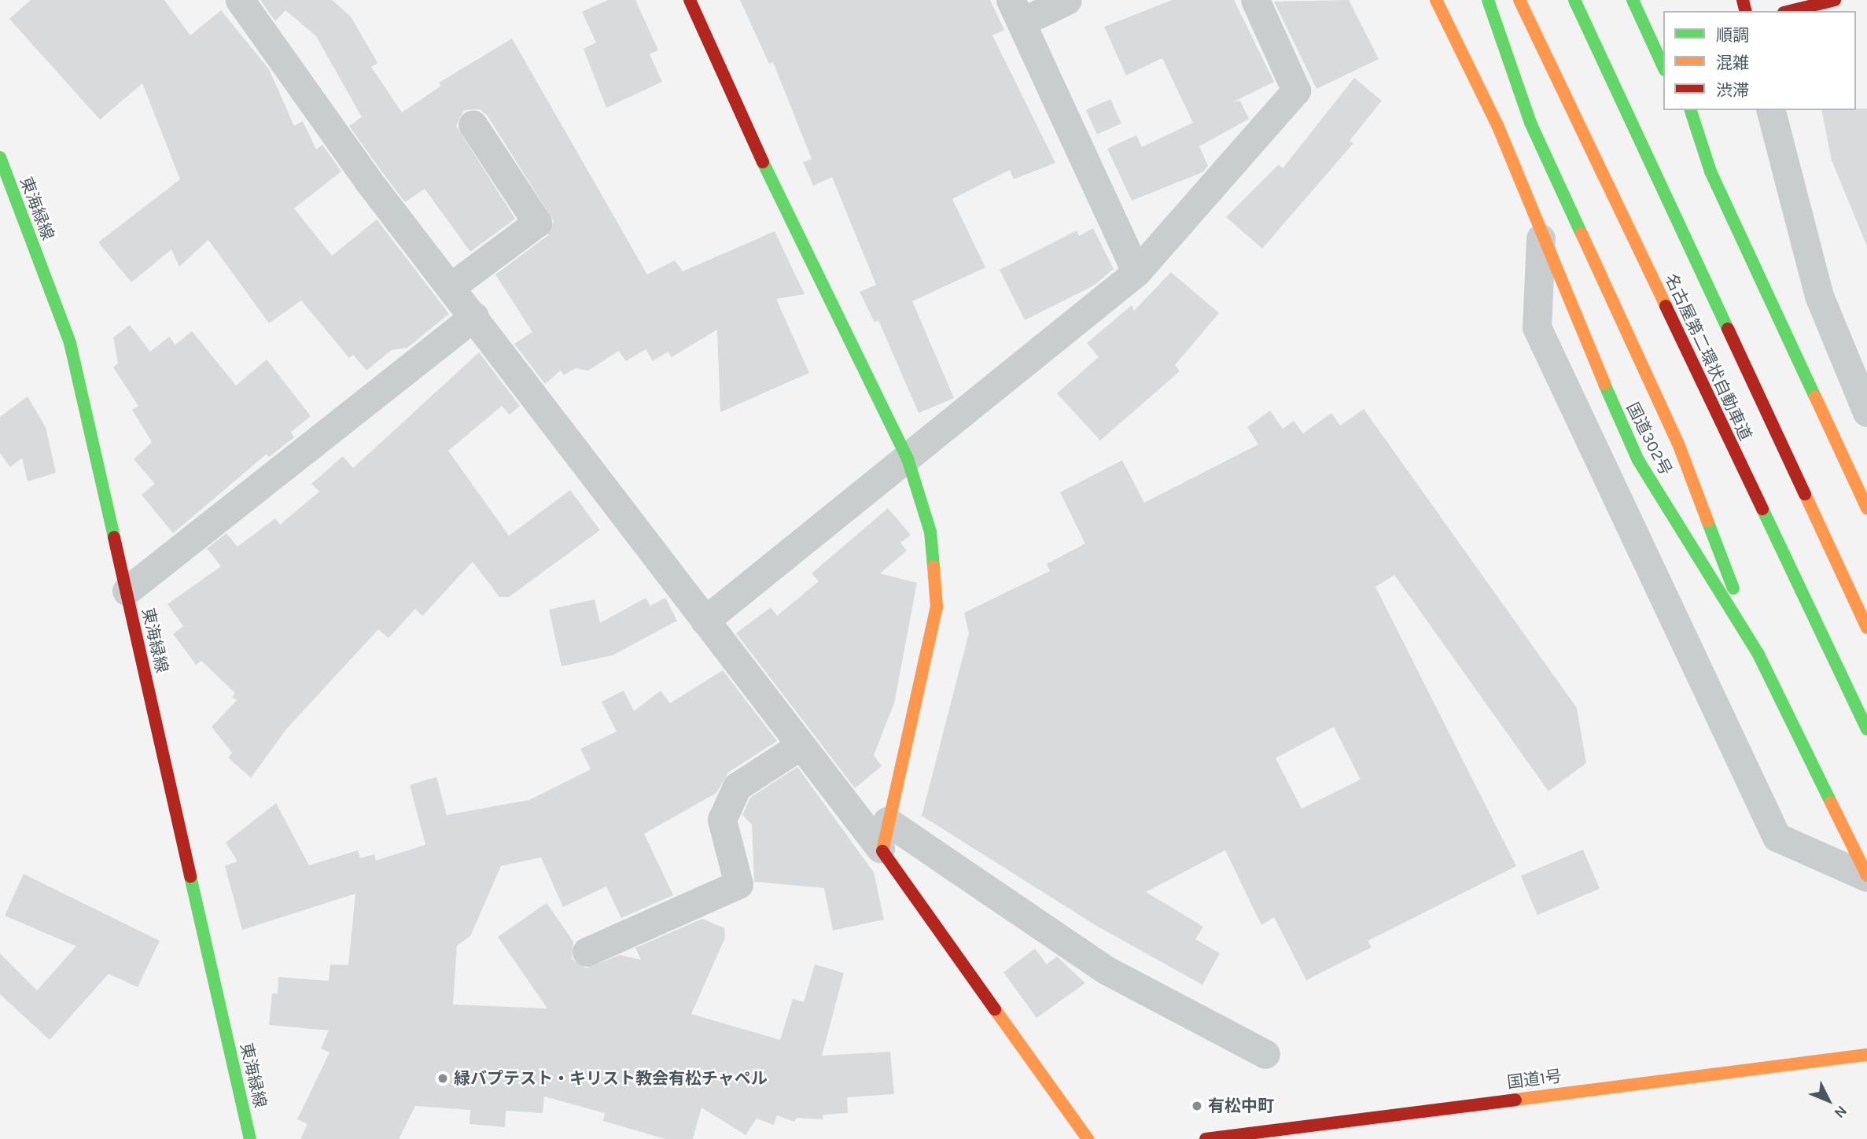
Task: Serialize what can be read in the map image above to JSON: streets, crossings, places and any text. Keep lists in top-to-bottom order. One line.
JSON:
{"streets":{"main road":["東海緑線","名古屋第二環状自動車道","国道302号","国道1号"]},"places":["緑バプテスト・キリスト教会有松チャペル","有松中町"],"legend":["順調","混雑","渋滞"],"north":"bottom right"}
